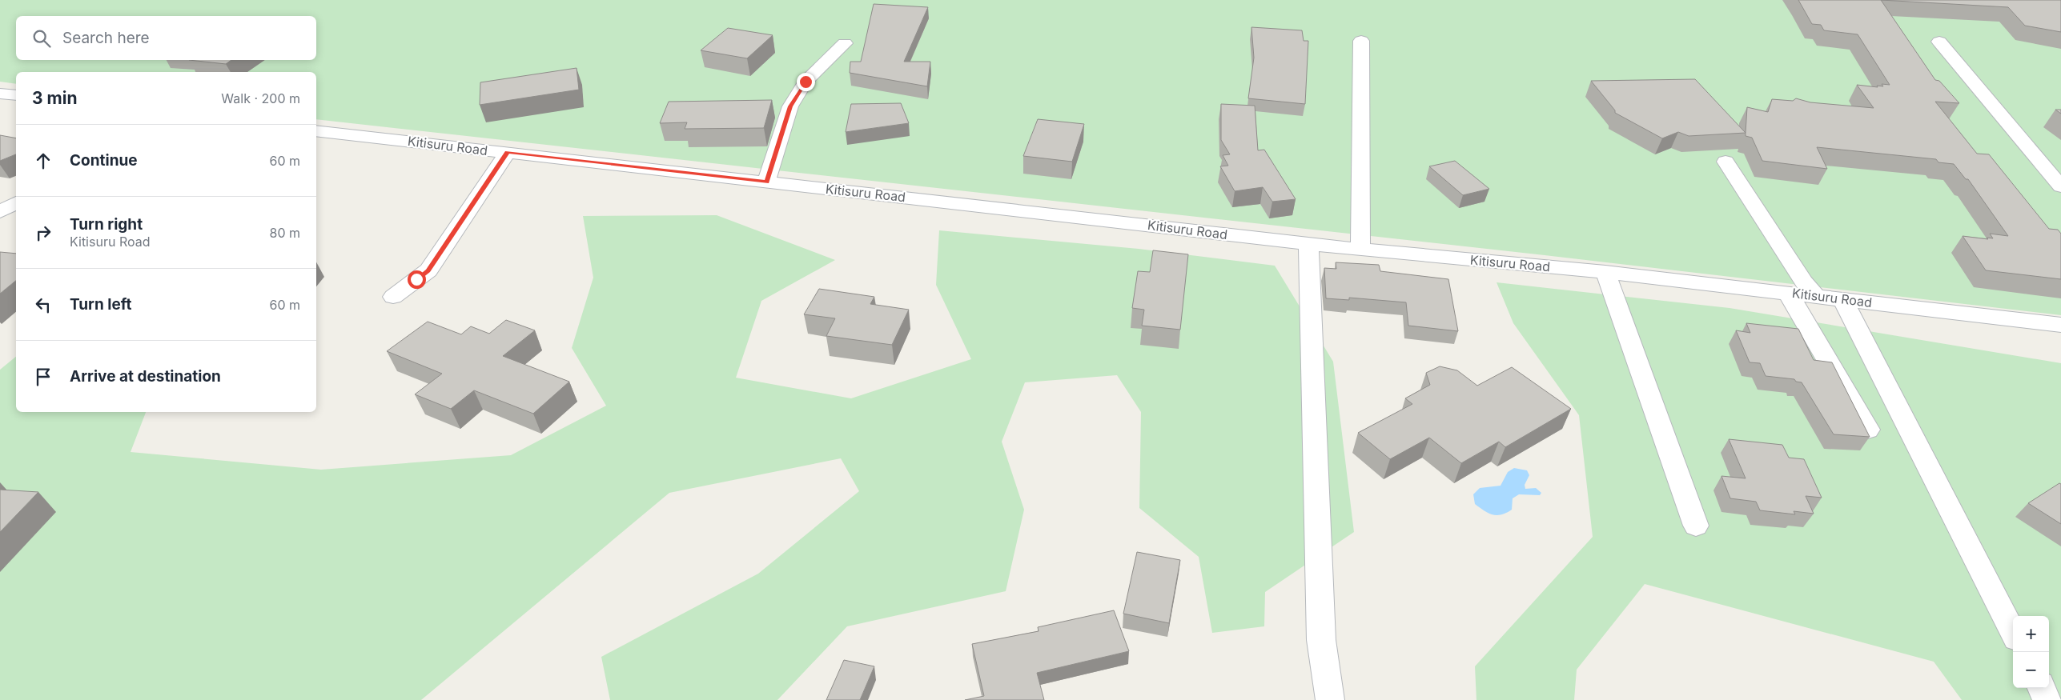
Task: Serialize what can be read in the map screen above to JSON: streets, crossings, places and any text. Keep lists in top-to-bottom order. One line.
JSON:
{"streets":{"street":["Kitisuru Road"]},"page":{"search":"Search here","heading":["3 min","Walk · 200 m"],"list":[["Continue","60 m"],["Turn right","Kitisuru Road","80 m"],["Turn left","60 m"],"Arrive at destination"],"map_buttons":["+","−"]}}
